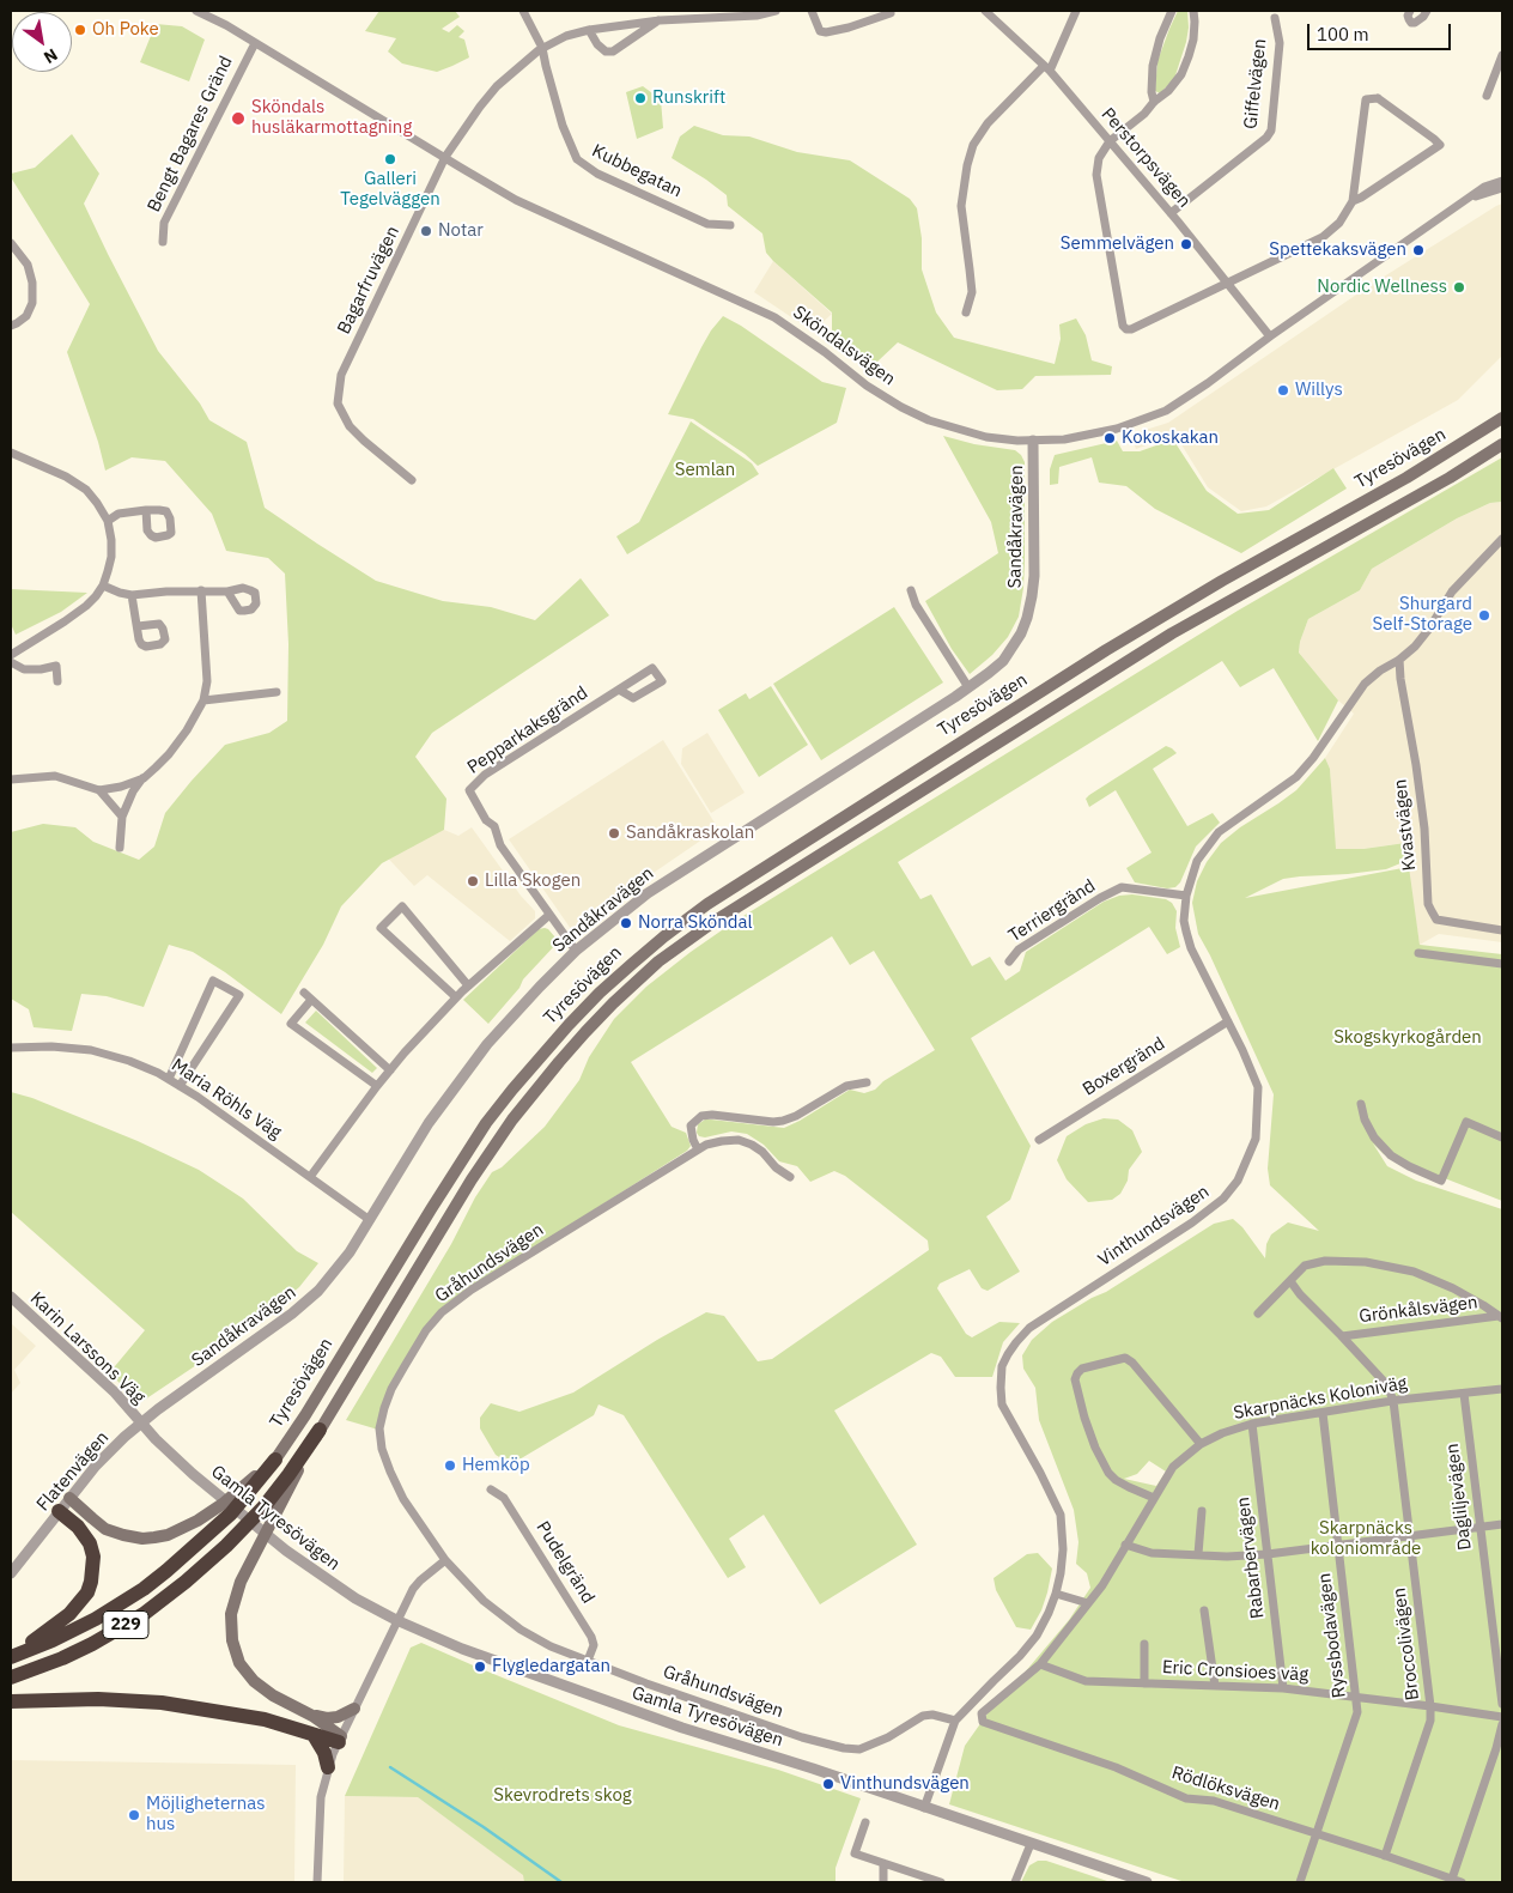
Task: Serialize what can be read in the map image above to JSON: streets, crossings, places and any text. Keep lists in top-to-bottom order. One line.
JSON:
{"streets":{"highway":["Tyresövägen","229"],"street":["Giffelvägen","Bengt Bagares Gränd","Perstorpsvägen","Kubbegatan","Bagarfruvägen","Sköndalsvägen","Sandåkravägen","Pepparkaksgränd","Kvastvägen","Terriergränd","Boxergränd","Maria Röhls Väg","Vinthundsvägen","Gråhundsvägen","Grönkålsvägen","Karin Larssons Väg","Skarpnäcks Koloniväg","Flatenvägen","Dagliljevägen","Gamla Tyresövägen","Rabarbervägen","Pudelgränd","Ryssbodavägen","Broccolivägen","Eric Cronsioes väg","Rödlöksvägen"]},"crossings":[["Giffelvägen","Perstorpsvägen"],["Bengt Bagares Gränd","Sköndalsvägen"],["Perstorpsvägen","Sköndalsvägen"],["Kubbegatan","Bagarfruvägen"],["Bagarfruvägen","Sköndalsvägen"],["Sköndalsvägen","Sandåkravägen"],["Sandåkravägen","Pepparkaksgränd"],["Sandåkravägen","Maria Röhls Väg"],["Sandåkravägen","Karin Larssons Väg"],["Sandåkravägen","Flatenvägen"],["Sandåkravägen","Gamla Tyresövägen"],["Kvastvägen","Vinthundsvägen"],["Terriergränd","Vinthundsvägen"],["Boxergränd","Vinthundsvägen"],["Vinthundsvägen","Gråhundsvägen"],["Vinthundsvägen","Gamla Tyresövägen"],["Gråhundsvägen","Pudelgränd"],["Grönkålsvägen","Broccolivägen"],["Karin Larssons Väg","Flatenvägen"],["Karin Larssons Väg","Gamla Tyresövägen"],["Skarpnäcks Koloniväg","Dagliljevägen"],["Skarpnäcks Koloniväg","Rabarbervägen"],["Skarpnäcks Koloniväg","Ryssbodavägen"],["Skarpnäcks Koloniväg","Broccolivägen"],["Skarpnäcks Koloniväg","Eric Cronsioes väg"],["Skarpnäcks Koloniväg","Rödlöksvägen"],["Flatenvägen","Gamla Tyresövägen"],["Rabarbervägen","Eric Cronsioes väg"],["Ryssbodavägen","Eric Cronsioes väg"],["Ryssbodavägen","Rödlöksvägen"],["Broccolivägen","Eric Cronsioes väg"],["Broccolivägen","Rödlöksvägen"]],"parks":["Semlan","Skogskyrkogården","Skarpnäcks koloniområde","Skevrodrets skog"],"places":["Oh Poke","Runskrift","Sköndals husläkarmottagning","Galleri Tegelväggen","Notar","Semmelvägen","Spettekaksvägen","Nordic Wellness","Willys","Kokoskakan","Shurgard Self-Storage","Sandåkraskolan","Lilla Skogen","Norra Sköndal","Hemköp","Flygledargatan","Vinthundsvägen","Möjligheternas hus"],"scale_bar":"100 m","north":"bottom right"}
